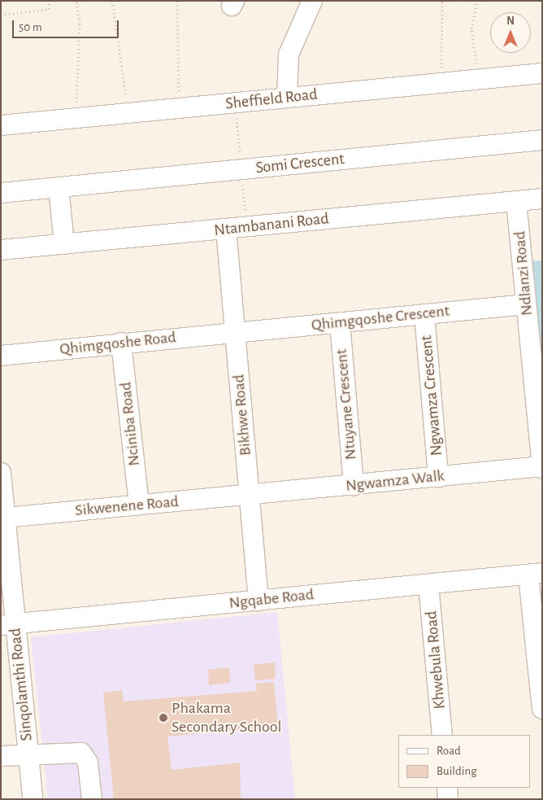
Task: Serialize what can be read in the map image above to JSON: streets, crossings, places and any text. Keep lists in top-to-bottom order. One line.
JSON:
{"streets":{"street":["Sheffield Road","Somi Crescent","Ntambanani Road","Ndlanzi Road","Qhimgqoshe Crescent","Qhimgqoshe Road","Ngwamza Crescent","Ntuyane Crescent","Bikhwe Road","Nciniba Road","Ngwamza Walk","Sikwenene Road","Ngqabe Road","Khwebula Road","Sinqolamthi Road"]},"crossings":[["Ntambanani Road","Ndlanzi Road"],["Ntambanani Road","Bikhwe Road"],["Ndlanzi Road","Qhimgqoshe Crescent"],["Ndlanzi Road","Ngwamza Walk"],["Qhimgqoshe Crescent","Qhimgqoshe Road"],["Qhimgqoshe Crescent","Ngwamza Crescent"],["Qhimgqoshe Crescent","Ntuyane Crescent"],["Qhimgqoshe Crescent","Bikhwe Road"],["Qhimgqoshe Road","Bikhwe Road"],["Qhimgqoshe Road","Nciniba Road"],["Ngwamza Crescent","Ngwamza Walk"],["Ntuyane Crescent","Ngwamza Walk"],["Bikhwe Road","Ngwamza Walk"],["Bikhwe Road","Sikwenene Road"],["Bikhwe Road","Ngqabe Road"],["Nciniba Road","Sikwenene Road"],["Ngwamza Walk","Sikwenene Road"],["Sikwenene Road","Sinqolamthi Road"],["Ngqabe Road","Khwebula Road"],["Ngqabe Road","Sinqolamthi Road"]],"places":["Phakama Secondary School"],"legend":["Road","Building"],"scale_bar":"50 m","north":"top"}
